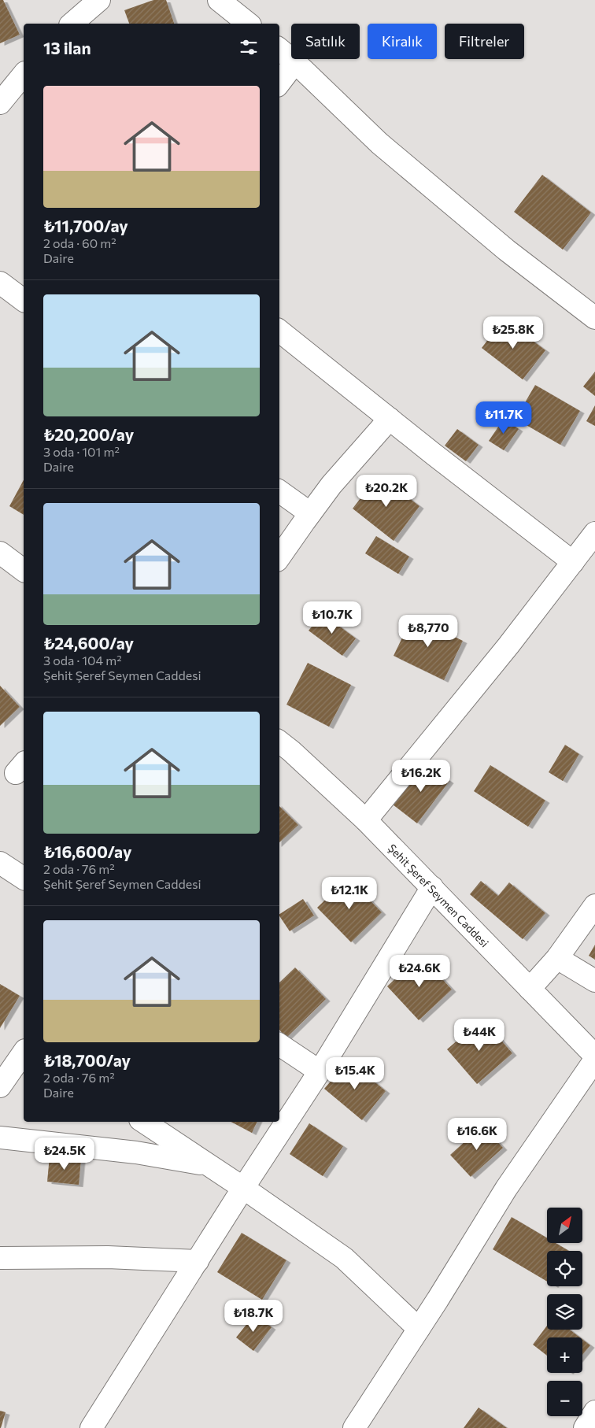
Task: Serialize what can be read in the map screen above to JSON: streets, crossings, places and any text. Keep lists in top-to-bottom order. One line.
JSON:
{"streets":{"street":["Şehit Şeref Seymen Caddesi"]},"north":"top right","page":{"chip":["Satılık","Kiralık","Filtreler"],"heading":"13 ilan","list":[{"name":"₺11,700/ay","note":"2 oda · 60 m² · Daire"},{"name":"₺20,200/ay","note":"3 oda · 101 m² · Daire"},{"name":"₺24,600/ay","note":"3 oda · 104 m² · Şehit Şeref Seymen Caddesi"},{"name":"₺16,600/ay","note":"2 oda · 76 m² · Şehit Şeref Seymen Caddesi"},{"name":"₺18,700/ay","note":"2 oda · 76 m² · Daire"}],"price":["₺25.8K","₺11.7K","₺20.2K","₺10.7K","₺8,770","₺16.2K","₺12.1K","₺24.6K","₺44K","₺15.4K","₺16.6K","₺24.5K","₺18.7K"],"map_buttons":["+","−"]}}
